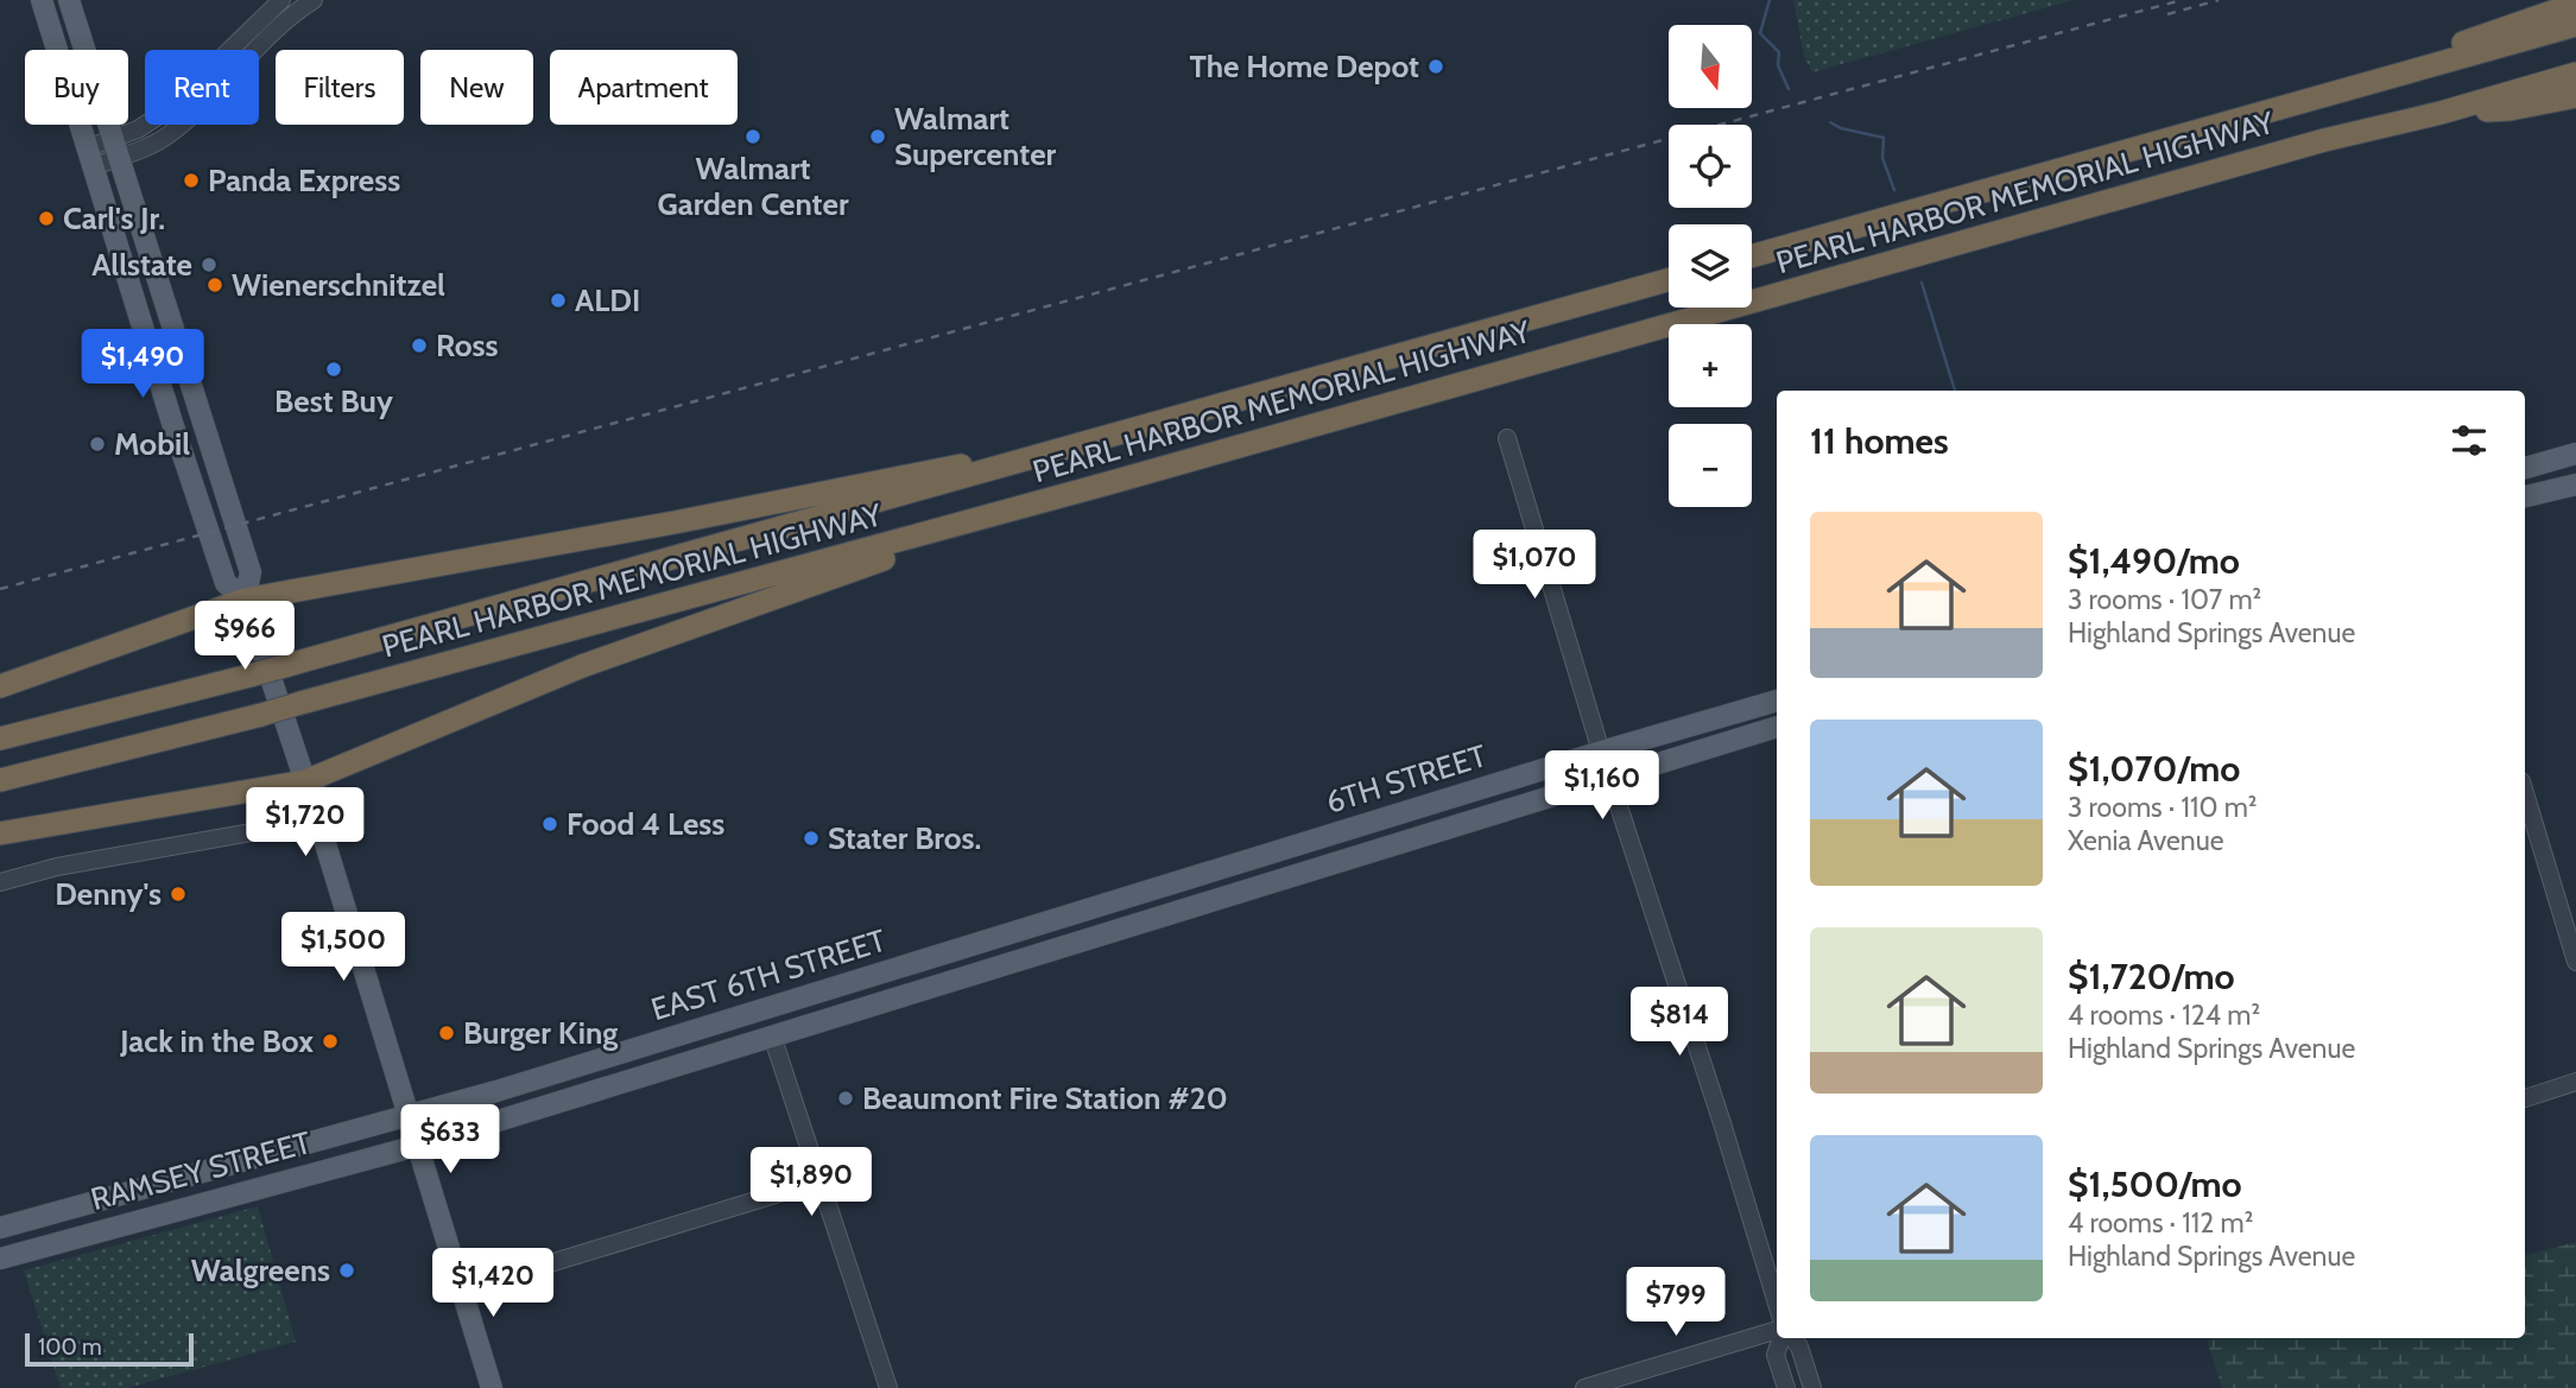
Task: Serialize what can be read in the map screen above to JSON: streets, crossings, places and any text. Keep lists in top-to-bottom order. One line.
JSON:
{"streets":{"highway":["PEARL HARBOR MEMORIAL HIGHWAY"],"main road":["6TH STREET","EAST 6TH STREET","RAMSEY STREET"]},"crossings":[["6TH STREET","EAST 6TH STREET"],["EAST 6TH STREET","RAMSEY STREET"]],"places":["The Home Depot","Walmart Garden Center","Walmart Supercenter","Panda Express","Carl's Jr.","Allstate","Wienerschnitzel","ALDI","Ross","Best Buy","Mobil","Food 4 Less","Stater Bros.","Denny's","Burger King","Jack in the Box","Beaumont Fire Station #20","Walgreens"],"scale_bar":"100 m","north":"bottom","page":{"map_buttons":["+","−"],"chip":["Buy","Rent","Filters","New","Apartment"],"price":["$1,490","$1,070","$966","$1,160","$1,720","$1,500","$814","$633","$1,890","$1,420","$799"],"heading":"11 homes","list":[{"name":"$1,490/mo","note":"3 rooms · 107 m² · Highland Springs Avenue"},{"name":"$1,070/mo","note":"3 rooms · 110 m² · Xenia Avenue"},{"name":"$1,720/mo","note":"4 rooms · 124 m² · Highland Springs Avenue"},{"name":"$1,500/mo","note":"4 rooms · 112 m² · Highland Springs Avenue"}],"scale":"100 m"}}
